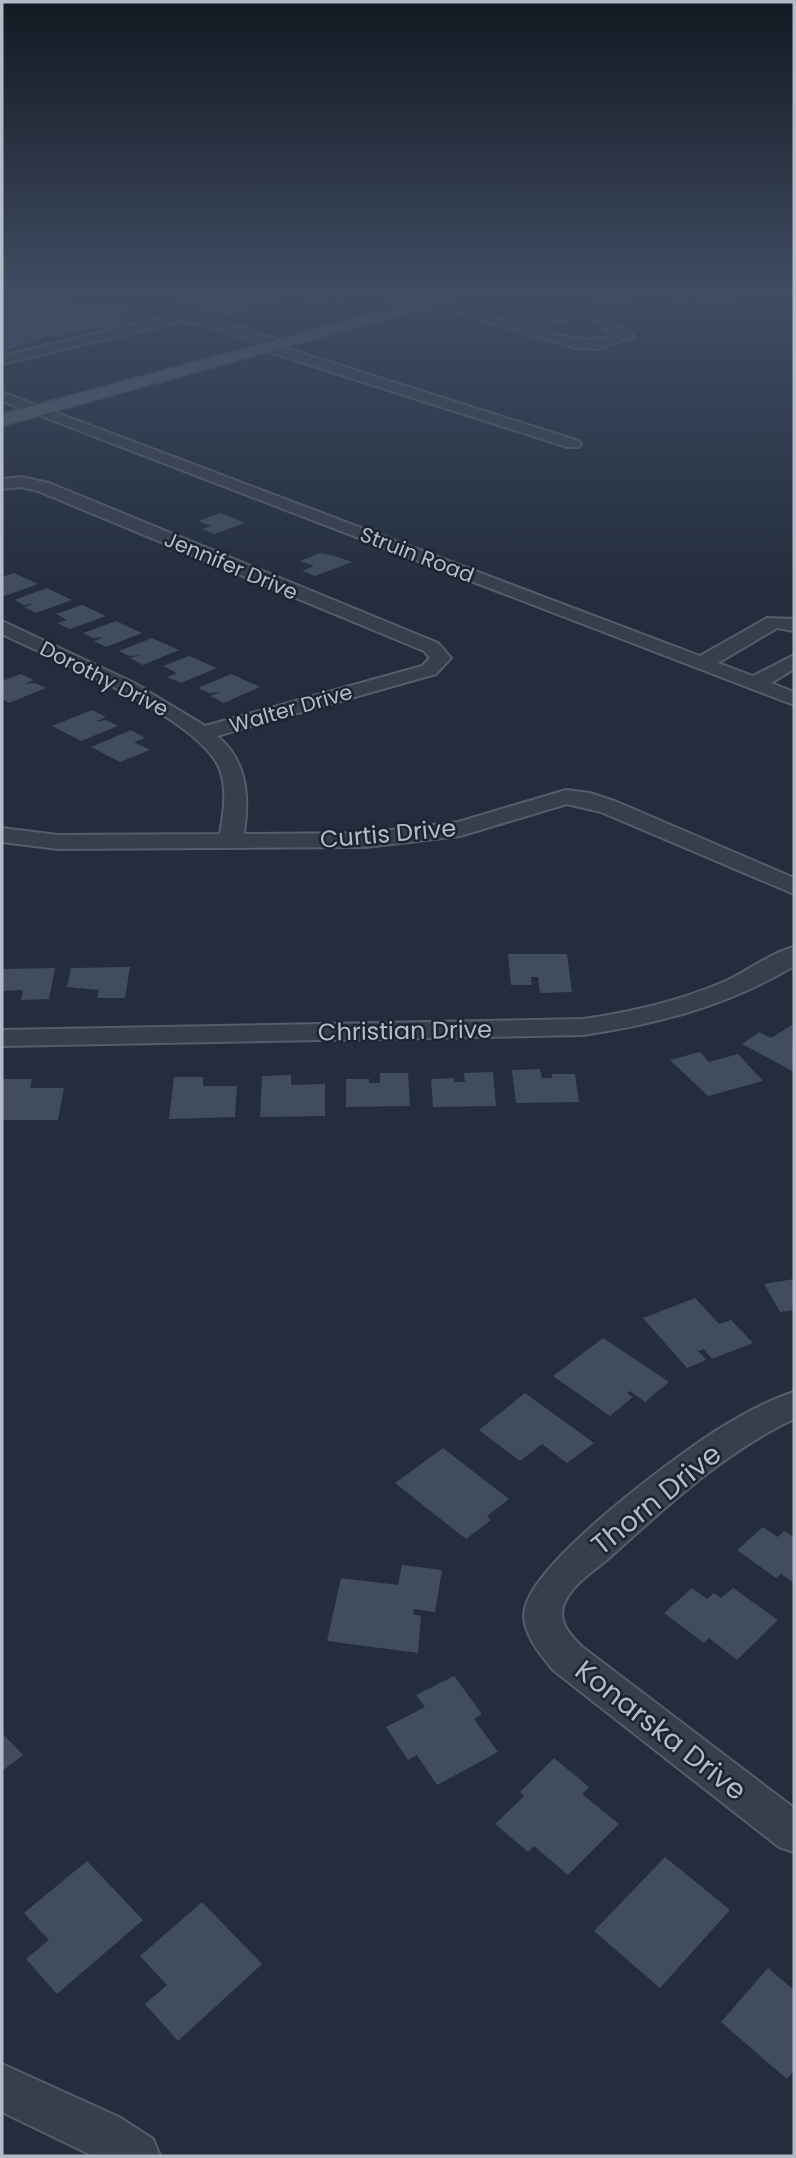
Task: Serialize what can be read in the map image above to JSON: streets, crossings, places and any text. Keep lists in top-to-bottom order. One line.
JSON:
{"streets":{"street":["Struin Road","Jennifer Drive","Dorothy Drive","Walter Drive","Curtis Drive","Christian Drive","Thorn Drive","Konarska Drive"]},"crossings":[["Jennifer Drive","Walter Drive"],["Dorothy Drive","Walter Drive"],["Walter Drive","Curtis Drive"],["Thorn Drive","Konarska Drive"]]}
